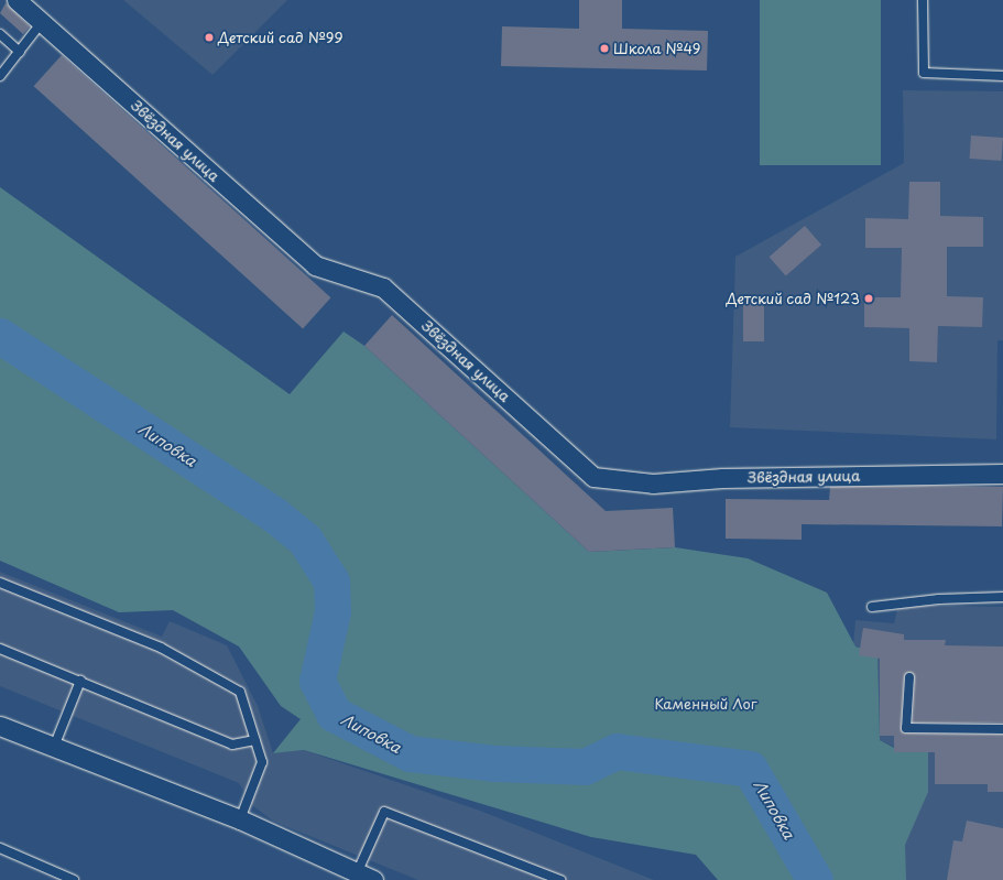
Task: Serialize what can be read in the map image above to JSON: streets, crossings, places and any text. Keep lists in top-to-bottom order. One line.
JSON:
{"streets":{"street":["Звёздная улица"]},"water":["Липовка"],"parks":["Каменный Лог"],"places":["Детский сад №99","Школа №49","Детский сад №123"]}
